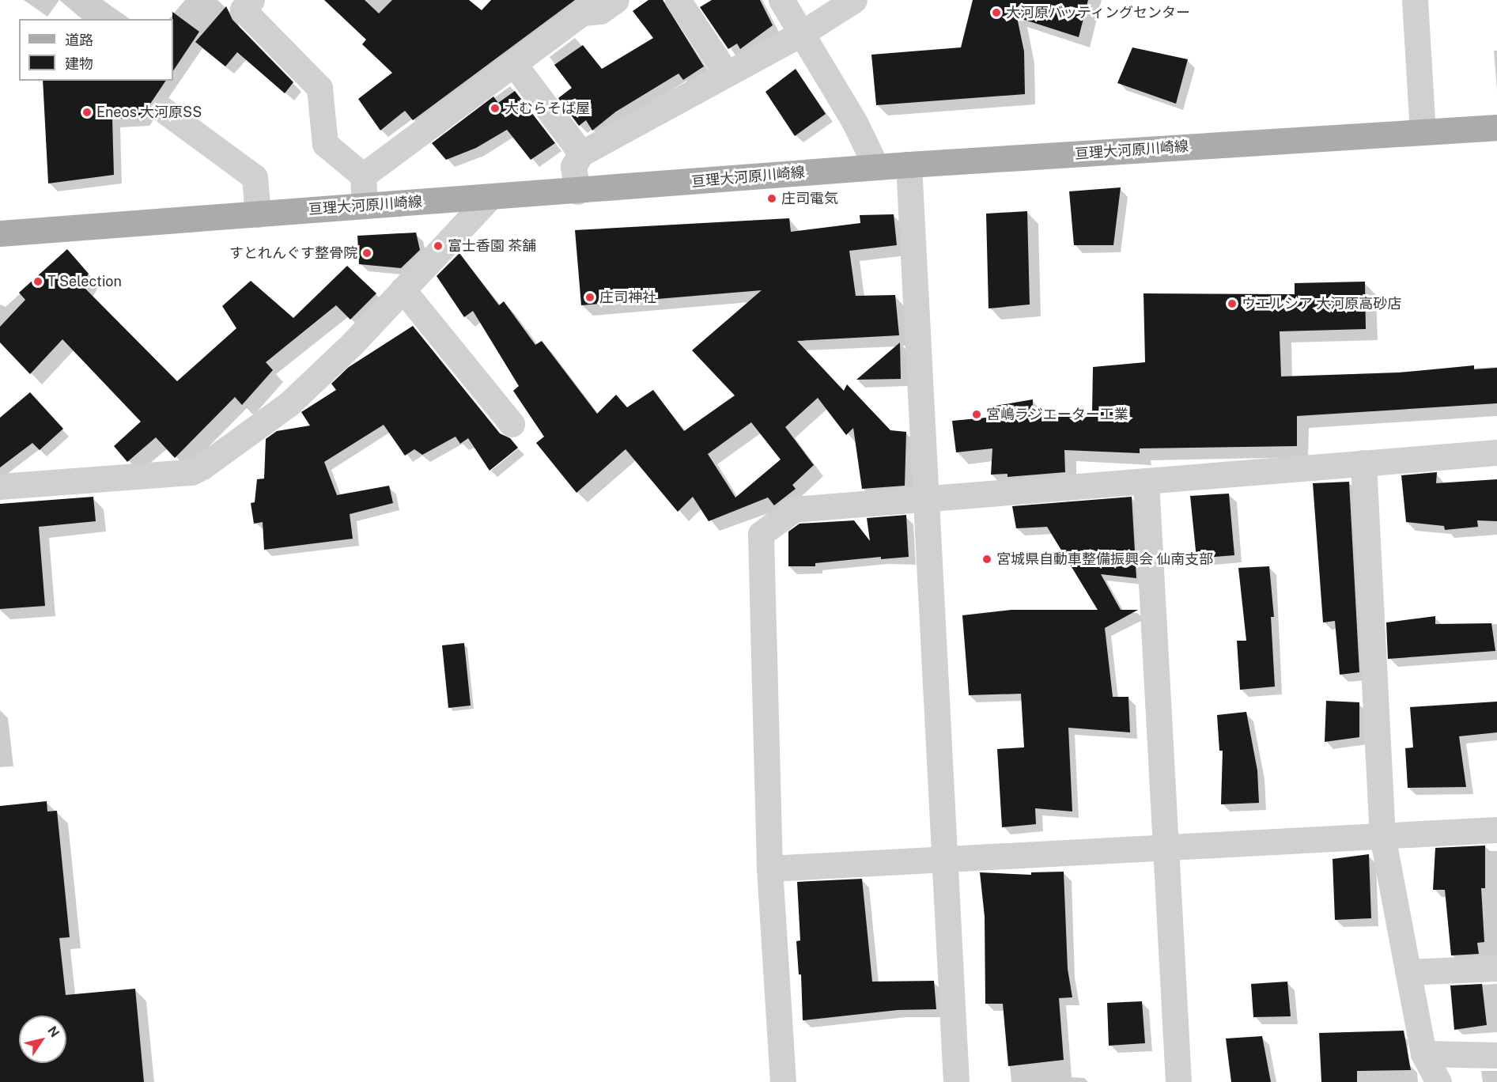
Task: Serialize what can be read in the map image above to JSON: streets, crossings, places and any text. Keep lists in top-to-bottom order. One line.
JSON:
{"streets":{"main road":["亘理大河原川崎線"]},"places":["大河原バッティングセンター","大むらそば屋","Eneos 大河原SS","庄司電気","富士香園 茶舗","すとれんぐす整骨院","T Selection","庄司神社","ウエルシア 大河原高砂店","宮嶋ラジエーター工業","宮城県自動車整備振興会 仙南支部"],"legend":["道路","建物"],"north":"top right"}
